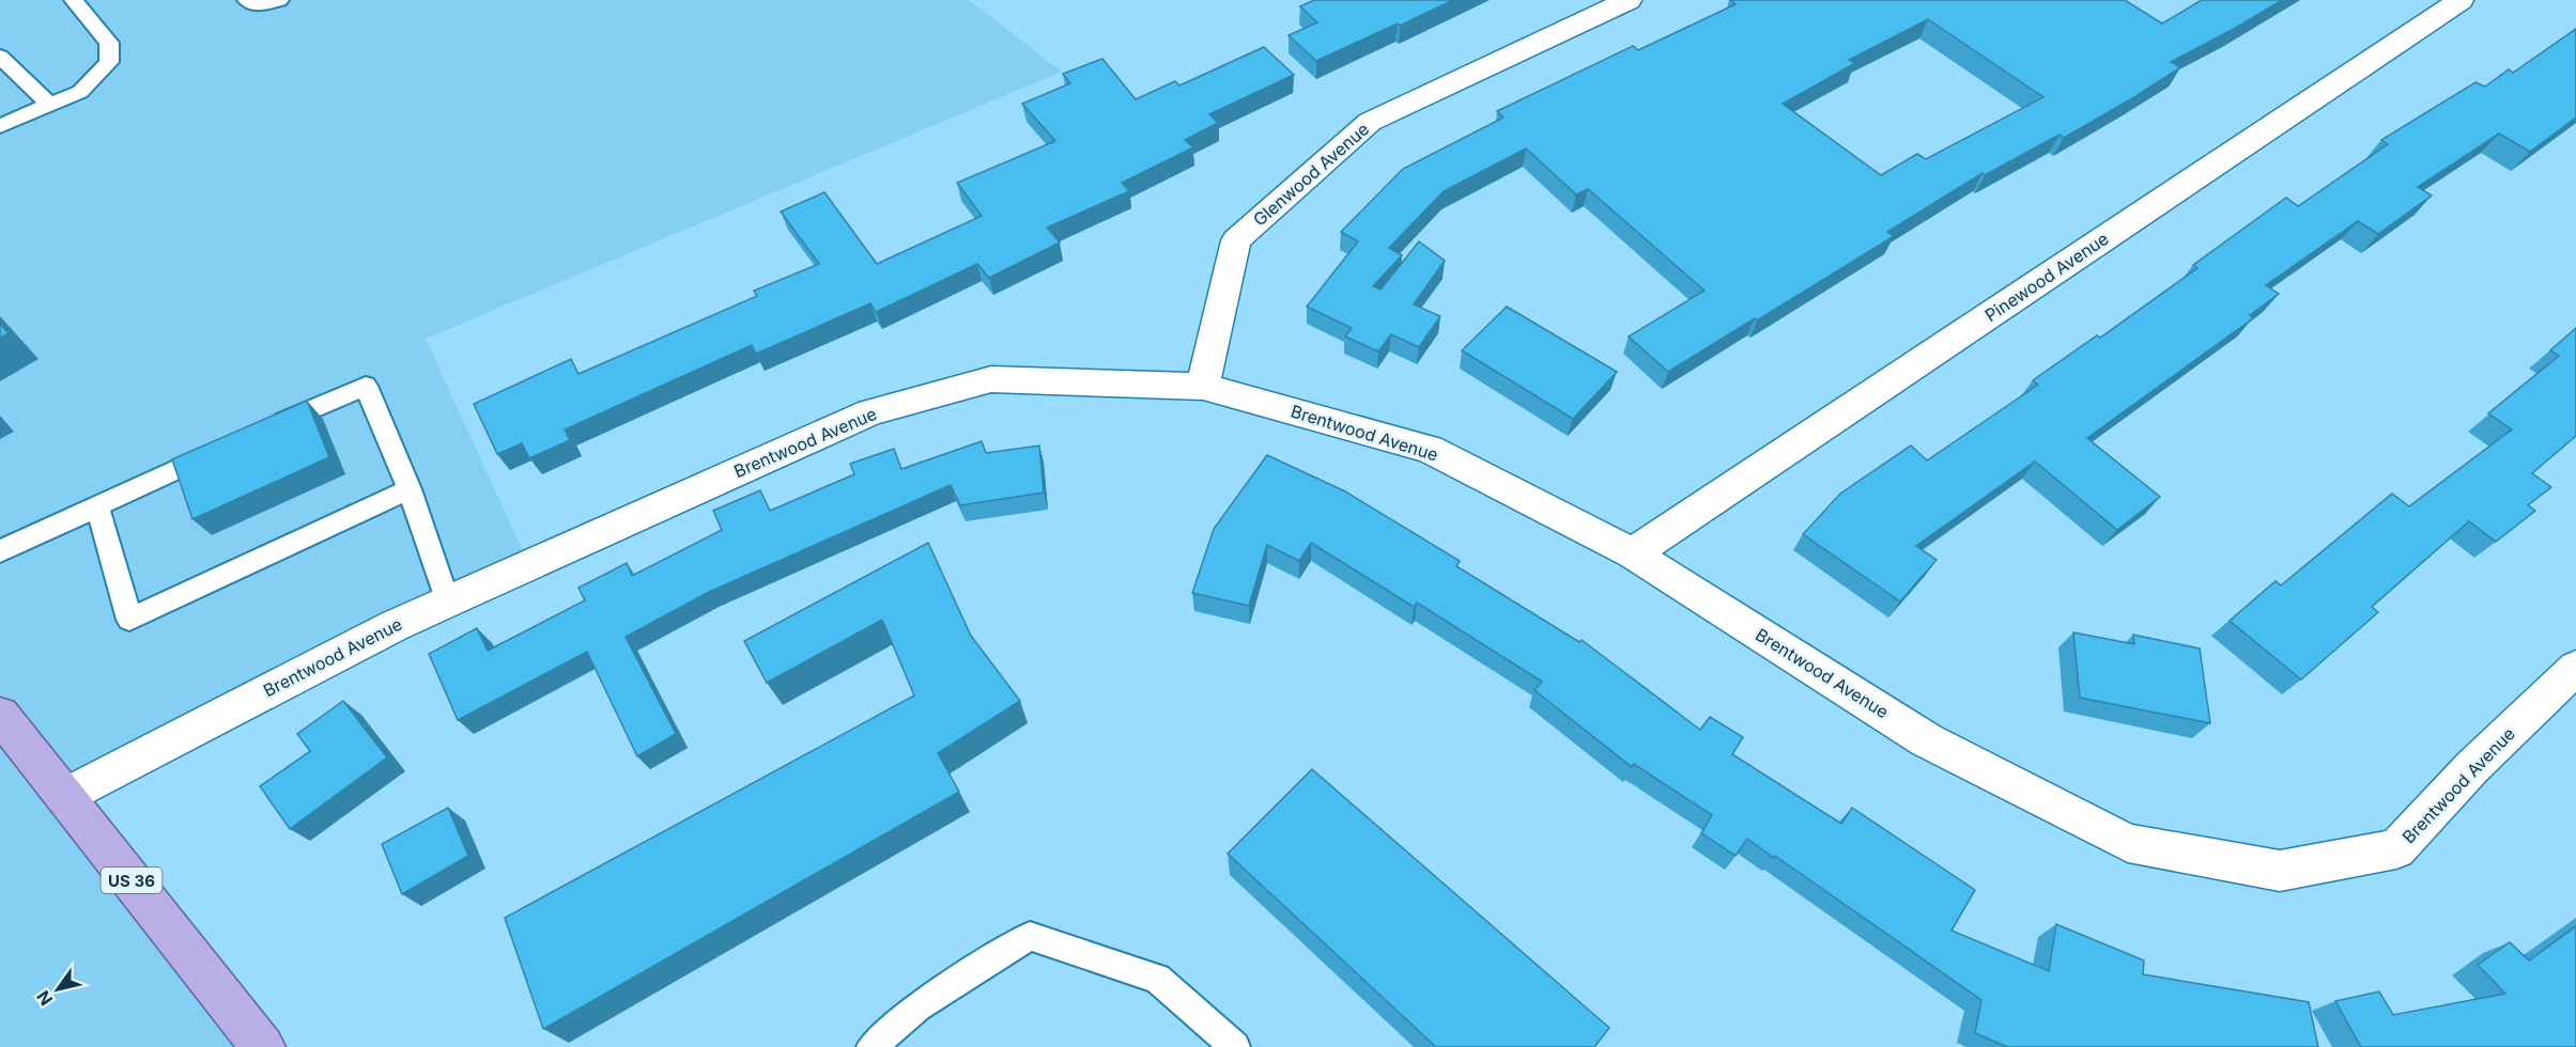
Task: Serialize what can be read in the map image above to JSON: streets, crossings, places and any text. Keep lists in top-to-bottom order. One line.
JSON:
{"streets":{"main road":["US 36"],"street":["Glenwood Avenue","Pinewood Avenue","Brentwood Avenue"]},"crossings":[["Glenwood Avenue","Brentwood Avenue"],["Pinewood Avenue","Brentwood Avenue"],["Brentwood Avenue","US 36"]],"north":"bottom left"}
